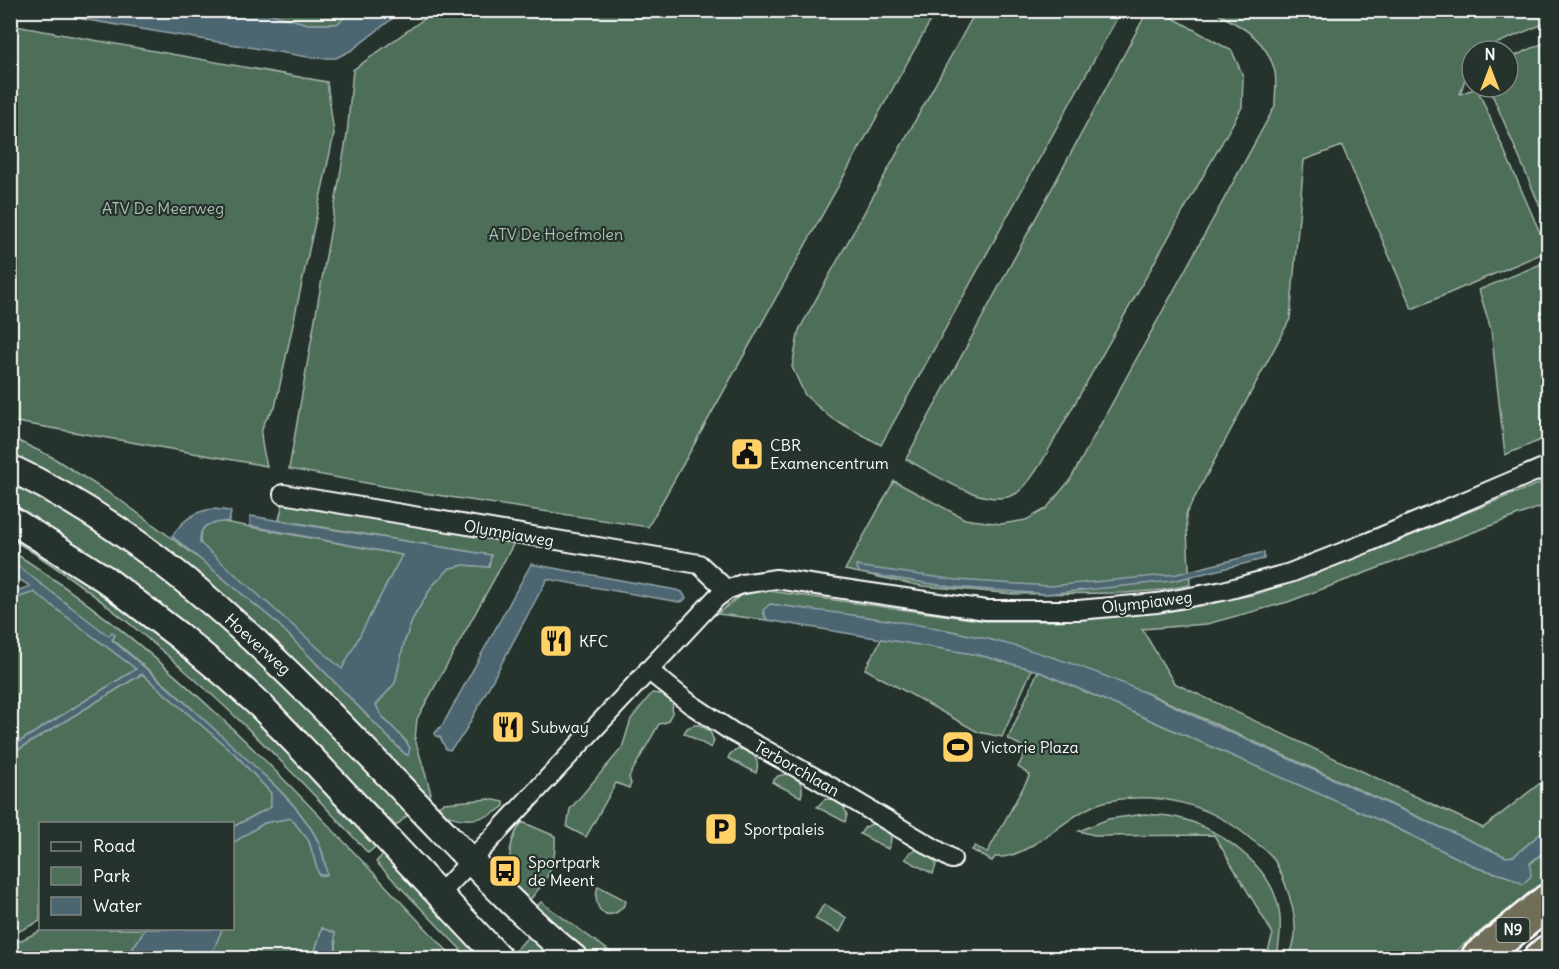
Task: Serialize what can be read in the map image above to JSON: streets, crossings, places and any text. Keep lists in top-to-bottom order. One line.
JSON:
{"streets":{"highway":["N9"],"main road":["Hoeverweg"],"street":["Olympiaweg","Terborchlaan"]},"crossings":[["Olympiaweg","Hoeverweg"],["Olympiaweg","Terborchlaan"]],"parks":["ATV De Meerweg","ATV De Hoefmolen"],"places":{"public building":["CBR Examencentrum"],"restaurant":["KFC","Subway"],"sports":["Victorie Plaza"],"parking":["Sportpaleis"],"bus stop":["Sportpark de Meent"]},"legend":["Road","Park","Water"],"north":"top"}
